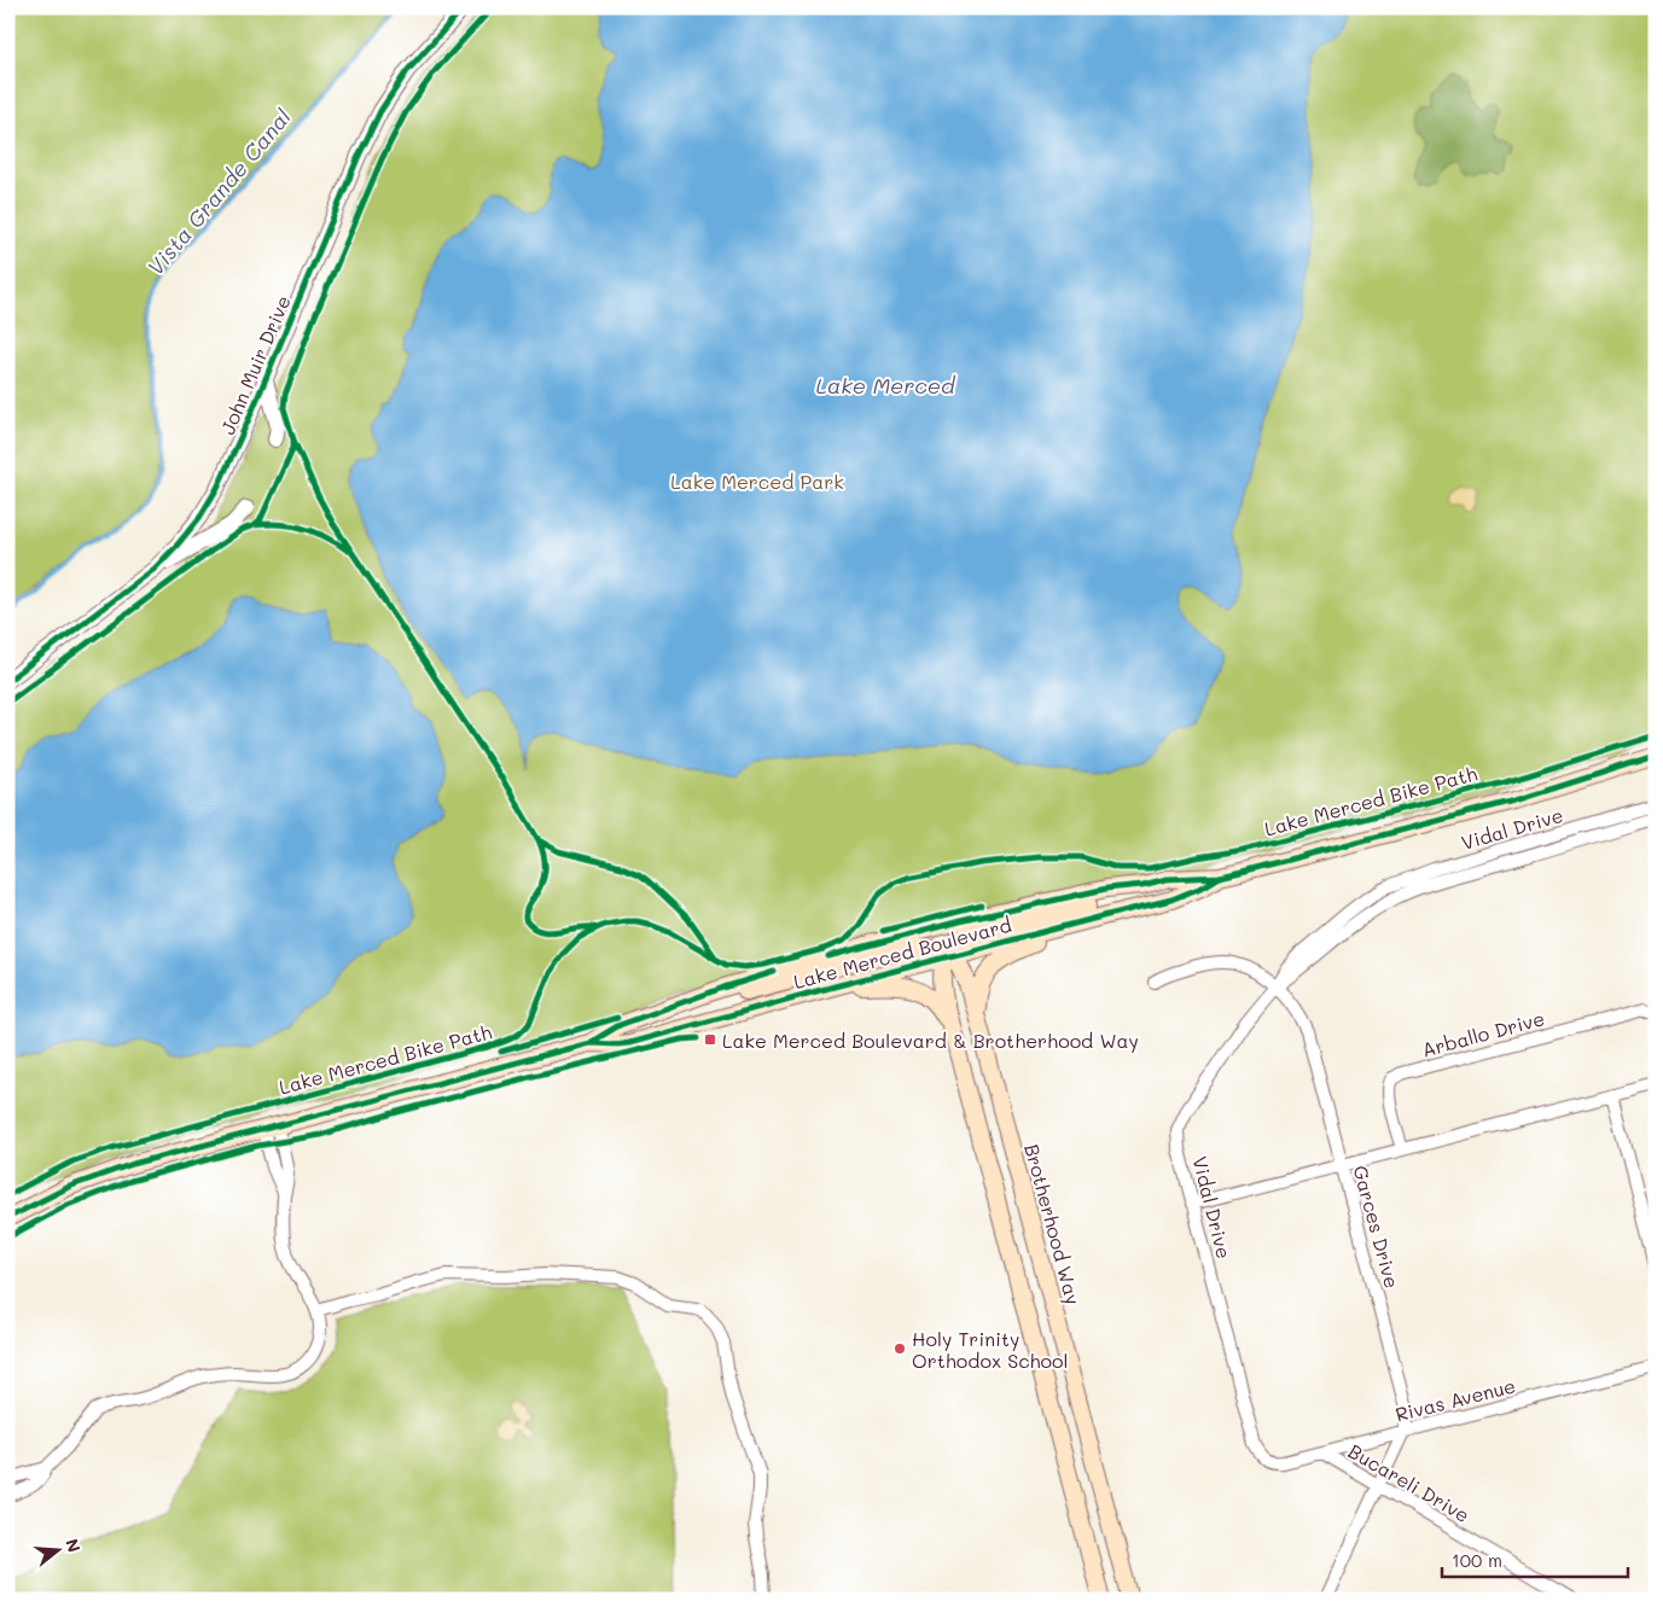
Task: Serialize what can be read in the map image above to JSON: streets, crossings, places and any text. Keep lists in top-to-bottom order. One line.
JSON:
{"streets":{"main road":["Lake Merced Boulevard","Brotherhood Way"],"street":["John Muir Drive","Vidal Drive","Arballo Drive","Garces Drive","Rivas Avenue","Bucareli Drive"],"cycle path":["Lake Merced Bike Path"]},"crossings":[["Vidal Drive","Garces Drive"],["Vidal Drive","Rivas Avenue"],["Garces Drive","Rivas Avenue"],["Garces Drive","Bucareli Drive"],["Rivas Avenue","Bucareli Drive"]],"water":["Vista Grande Canal","Lake Merced"],"parks":["Lake Merced Park"],"places":{"transit":["Lake Merced Boulevard & Brotherhood Way"],"other":["Holy Trinity Orthodox School"]},"scale_bar":"100 m","north":"right"}
